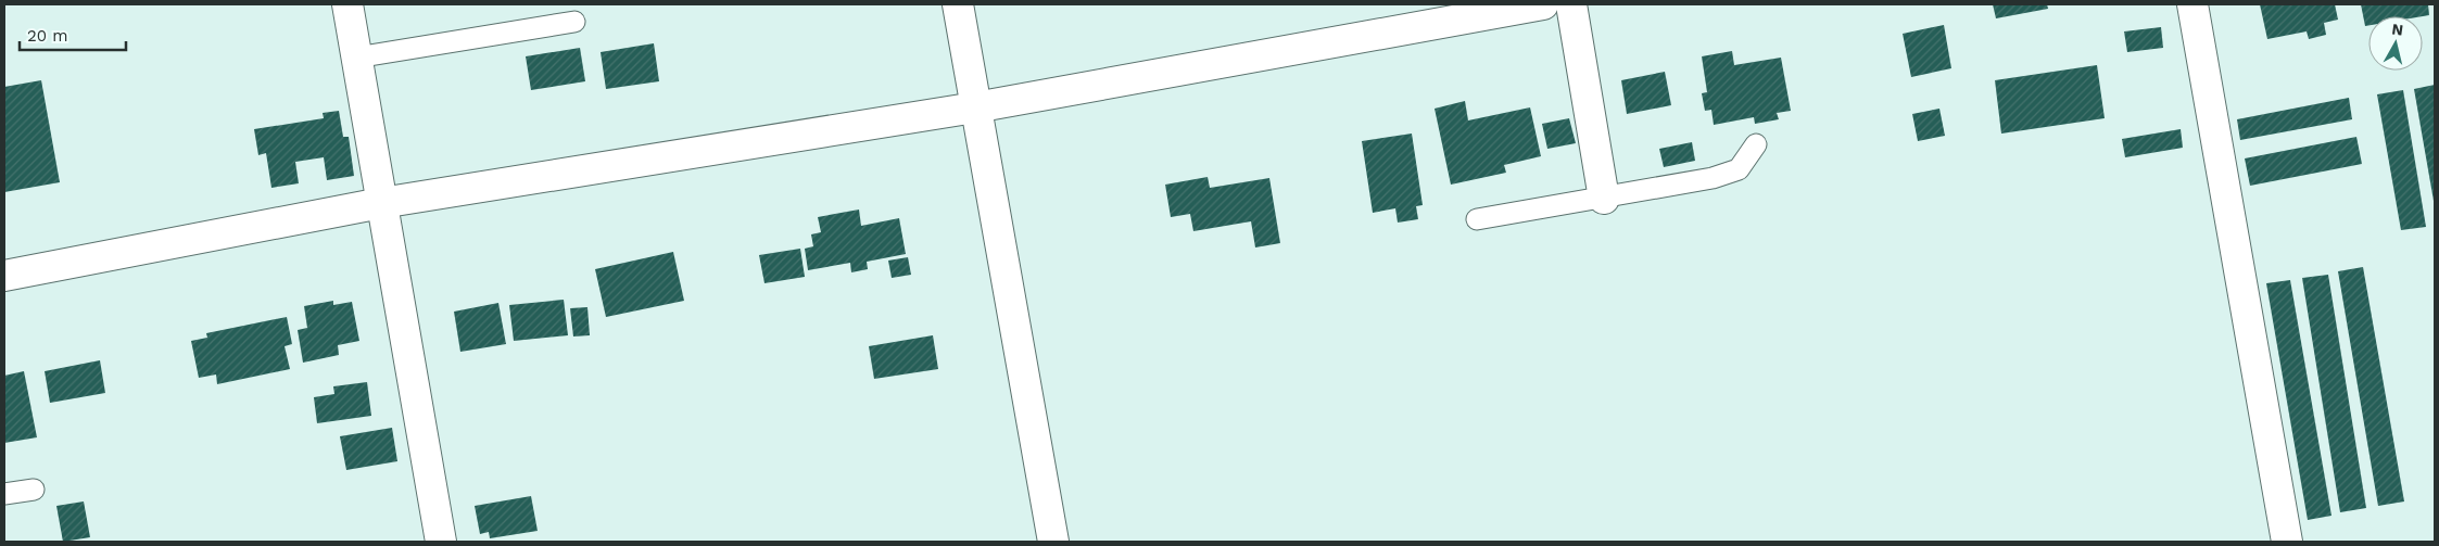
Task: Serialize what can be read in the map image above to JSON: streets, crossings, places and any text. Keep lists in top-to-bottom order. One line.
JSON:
{"scale_bar":"20 m","north":"top"}
